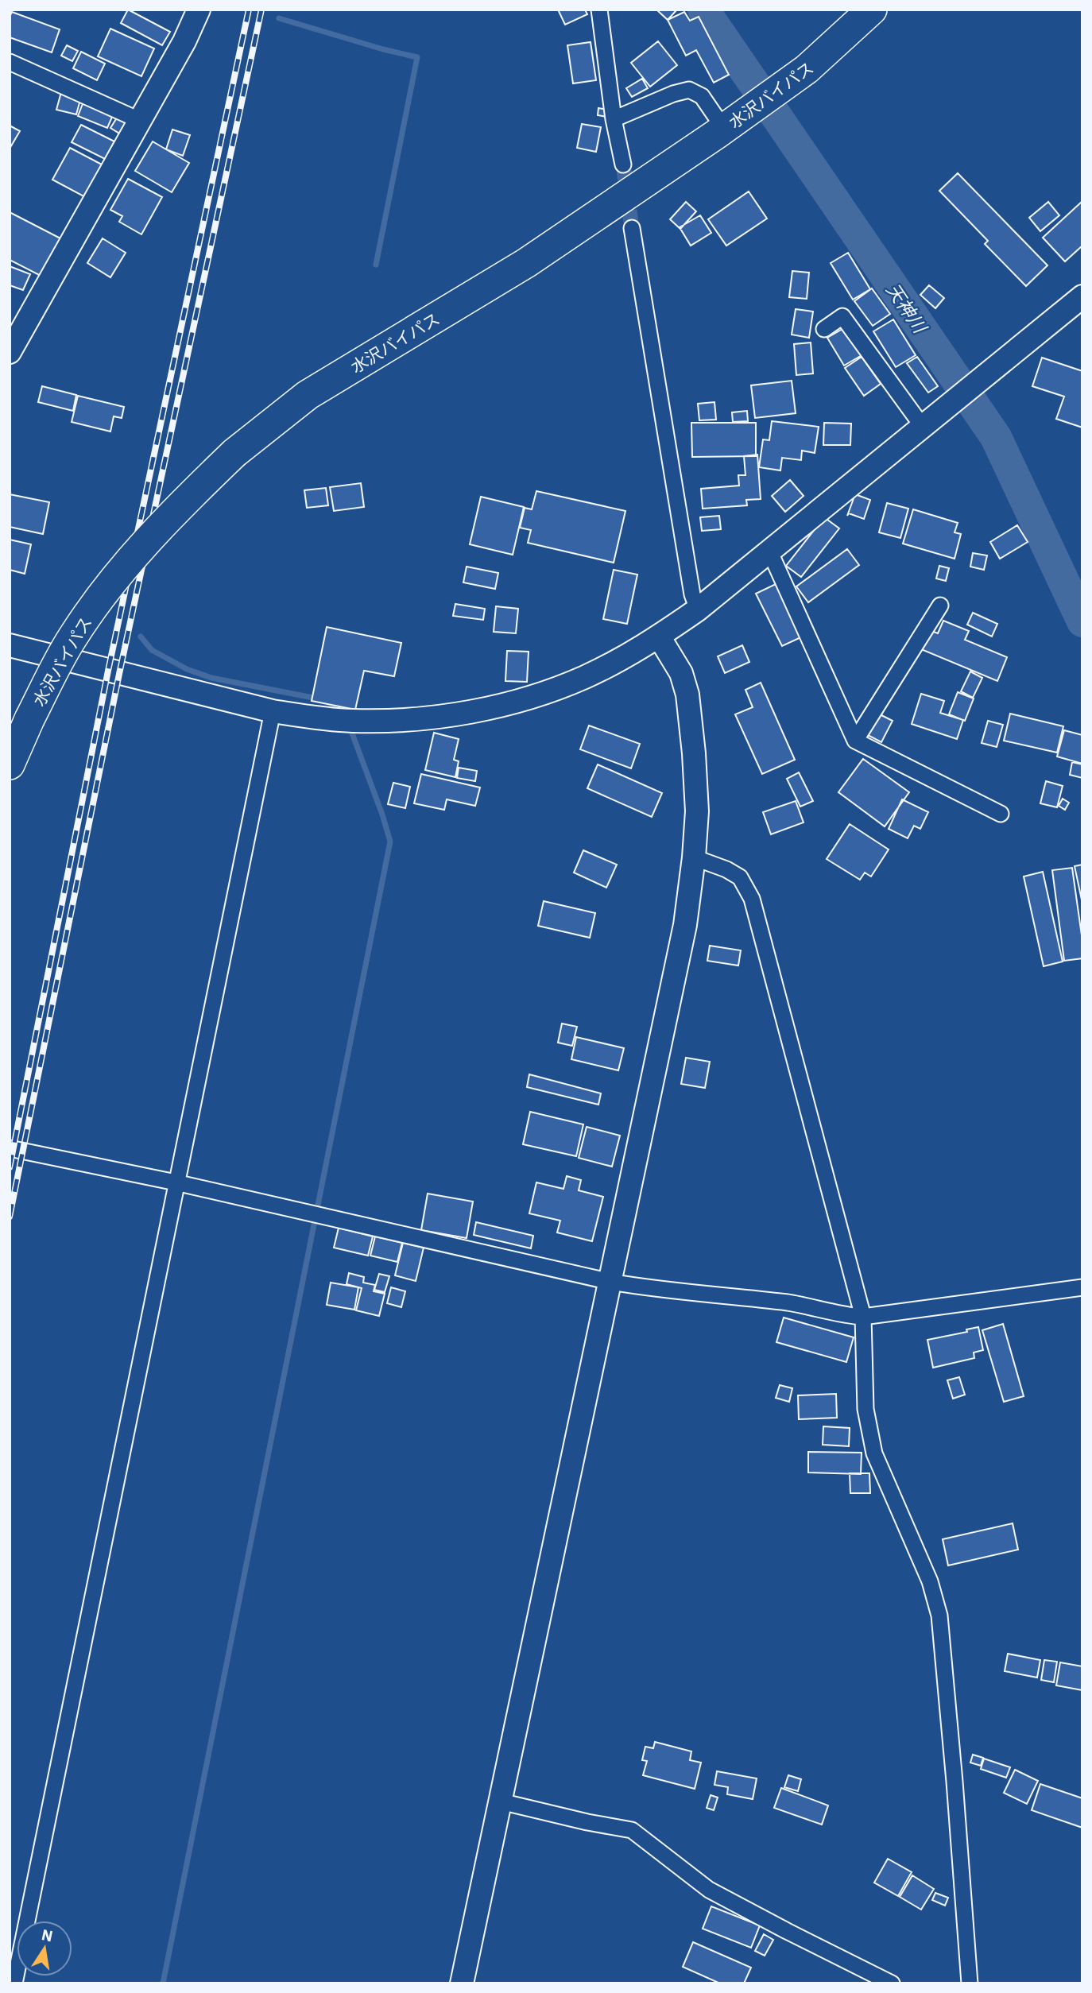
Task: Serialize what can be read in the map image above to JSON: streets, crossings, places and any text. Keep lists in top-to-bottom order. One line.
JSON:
{"streets":{"highway":["水沢バイパス"]},"water":["天神川"],"north":"top"}
